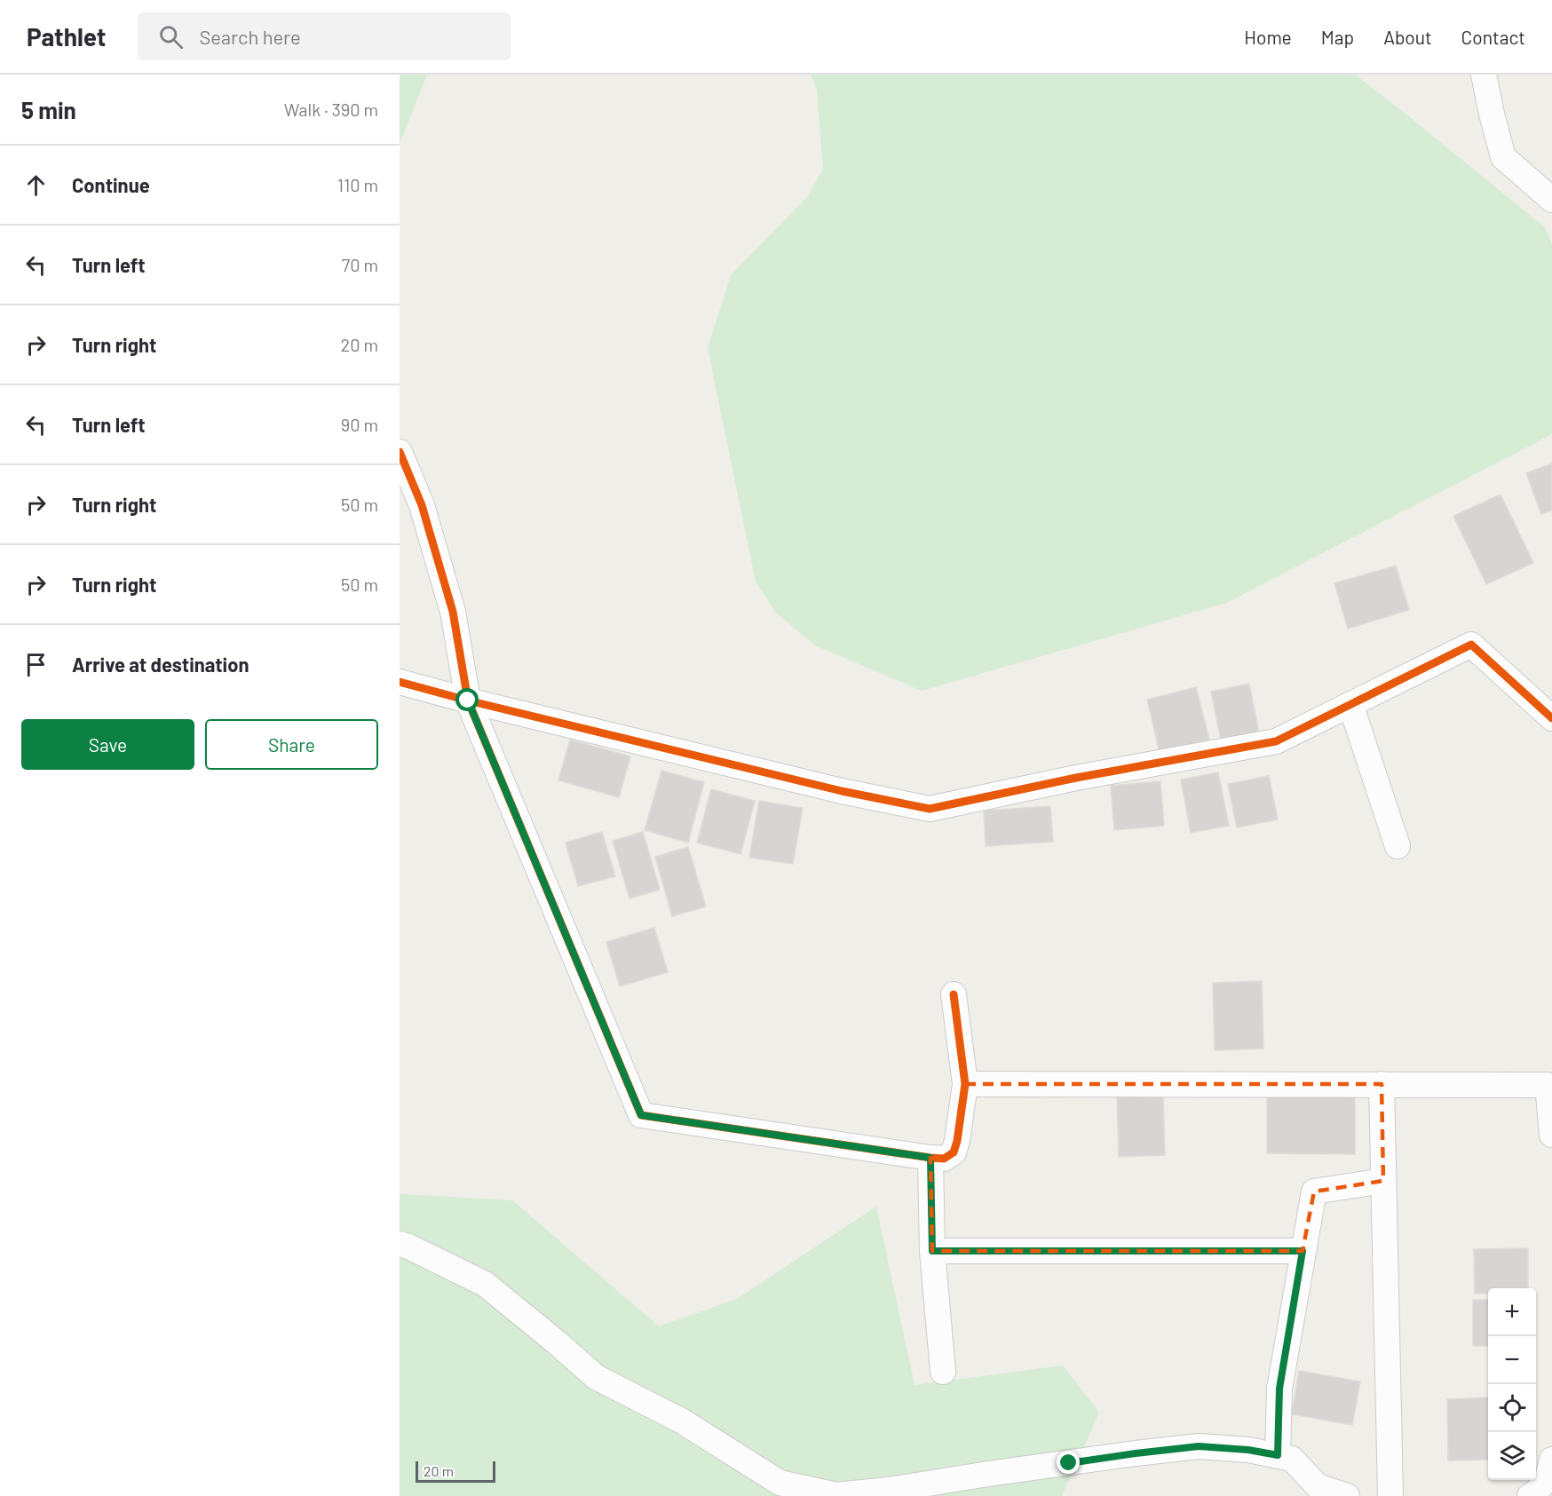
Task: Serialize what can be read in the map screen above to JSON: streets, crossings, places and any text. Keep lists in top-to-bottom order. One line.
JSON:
{"scale_bar":"20 m","page":{"header":"Pathlet","search":"Search here","nav":["Home","Map","About","Contact"],"heading":["5 min","Walk · 390 m"],"list":[["Continue","110 m"],["Turn left","70 m"],["Turn right","20 m"],["Turn left","90 m"],["Turn right","50 m"],["Turn right","50 m"],"Arrive at destination"],"buttons":["Save","Share"],"map_buttons":["+","−"],"scale":"20 m"}}
